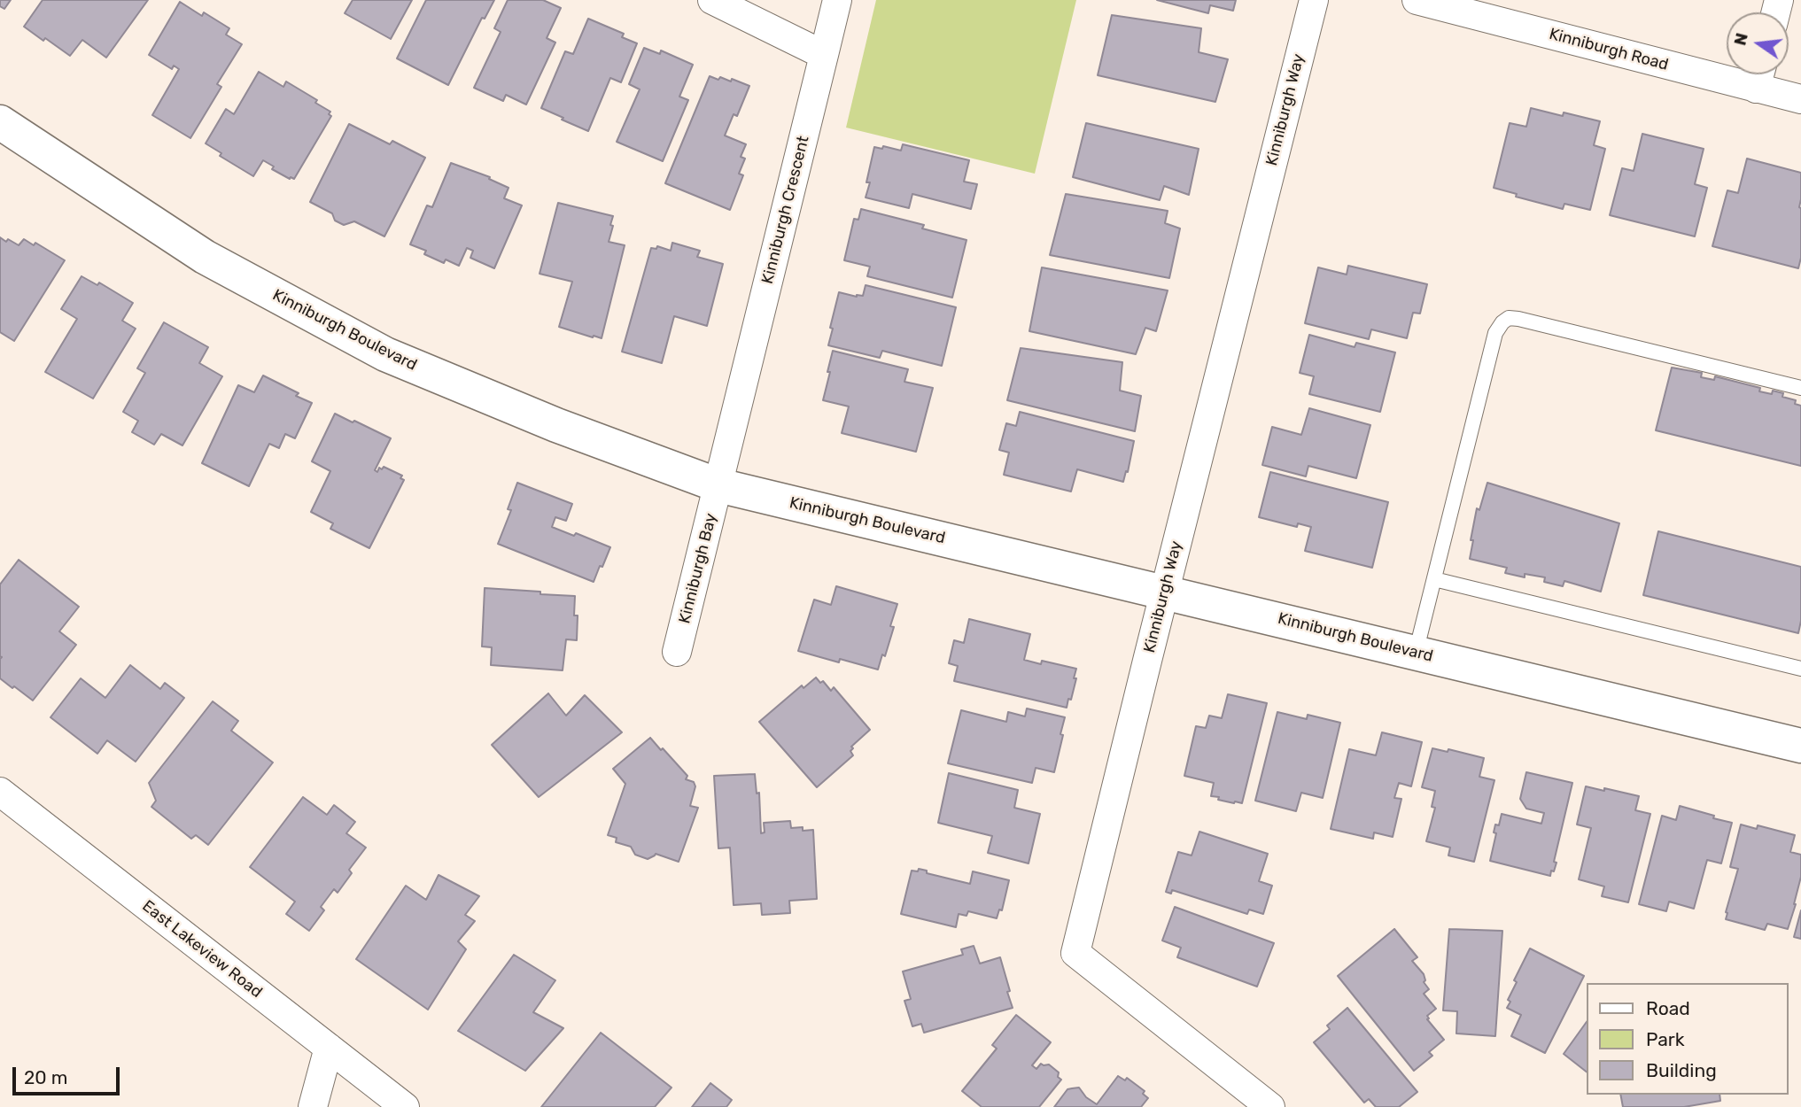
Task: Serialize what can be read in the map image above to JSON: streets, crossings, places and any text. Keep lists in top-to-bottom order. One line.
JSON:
{"streets":{"street":["Kinniburgh Road","Kinniburgh Way","Kinniburgh Crescent","Kinniburgh Boulevard","Kinniburgh Bay","East Lakeview Road"]},"crossings":[["Kinniburgh Way","Kinniburgh Boulevard"],["Kinniburgh Crescent","Kinniburgh Boulevard"],["Kinniburgh Crescent","Kinniburgh Bay"],["Kinniburgh Boulevard","Kinniburgh Bay"]],"legend":["Road","Park","Building"],"scale_bar":"20 m","north":"left"}
